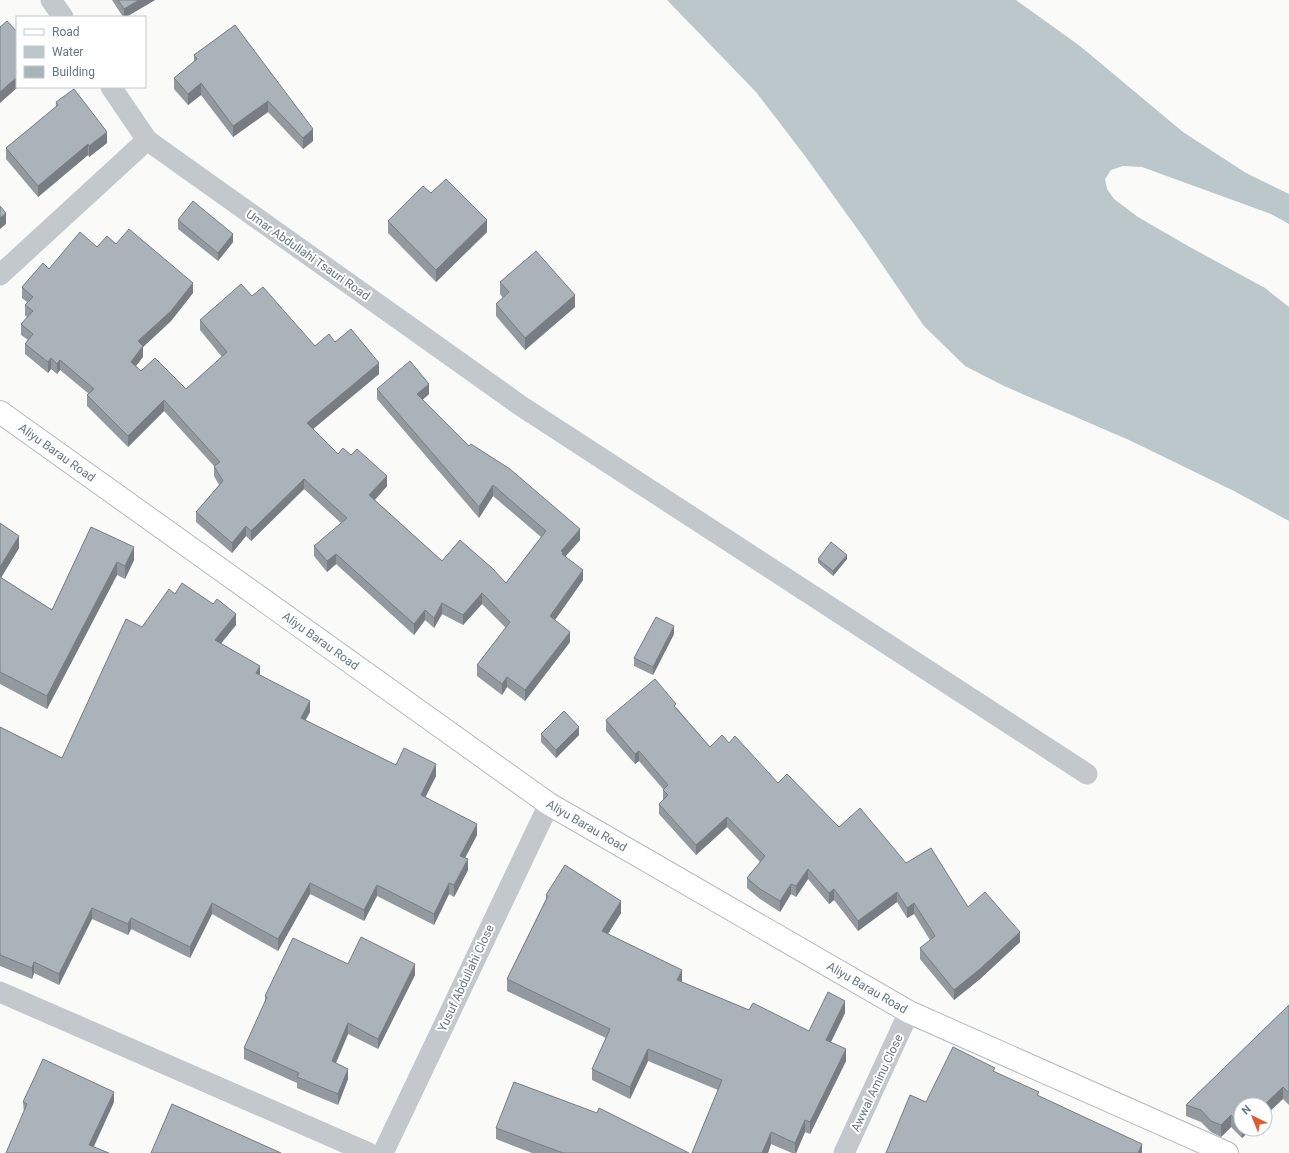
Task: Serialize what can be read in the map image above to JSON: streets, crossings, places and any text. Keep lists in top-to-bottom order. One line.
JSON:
{"streets":{"street":["Umar Abdullahi Tsauri Road","Aliyu Barau Road","Yusuf Abdullahi Close","Awwal Aminu Close"]},"crossings":[["Aliyu Barau Road","Yusuf Abdullahi Close"],["Aliyu Barau Road","Awwal Aminu Close"]],"legend":["Road","Water","Building"],"north":"top left"}
